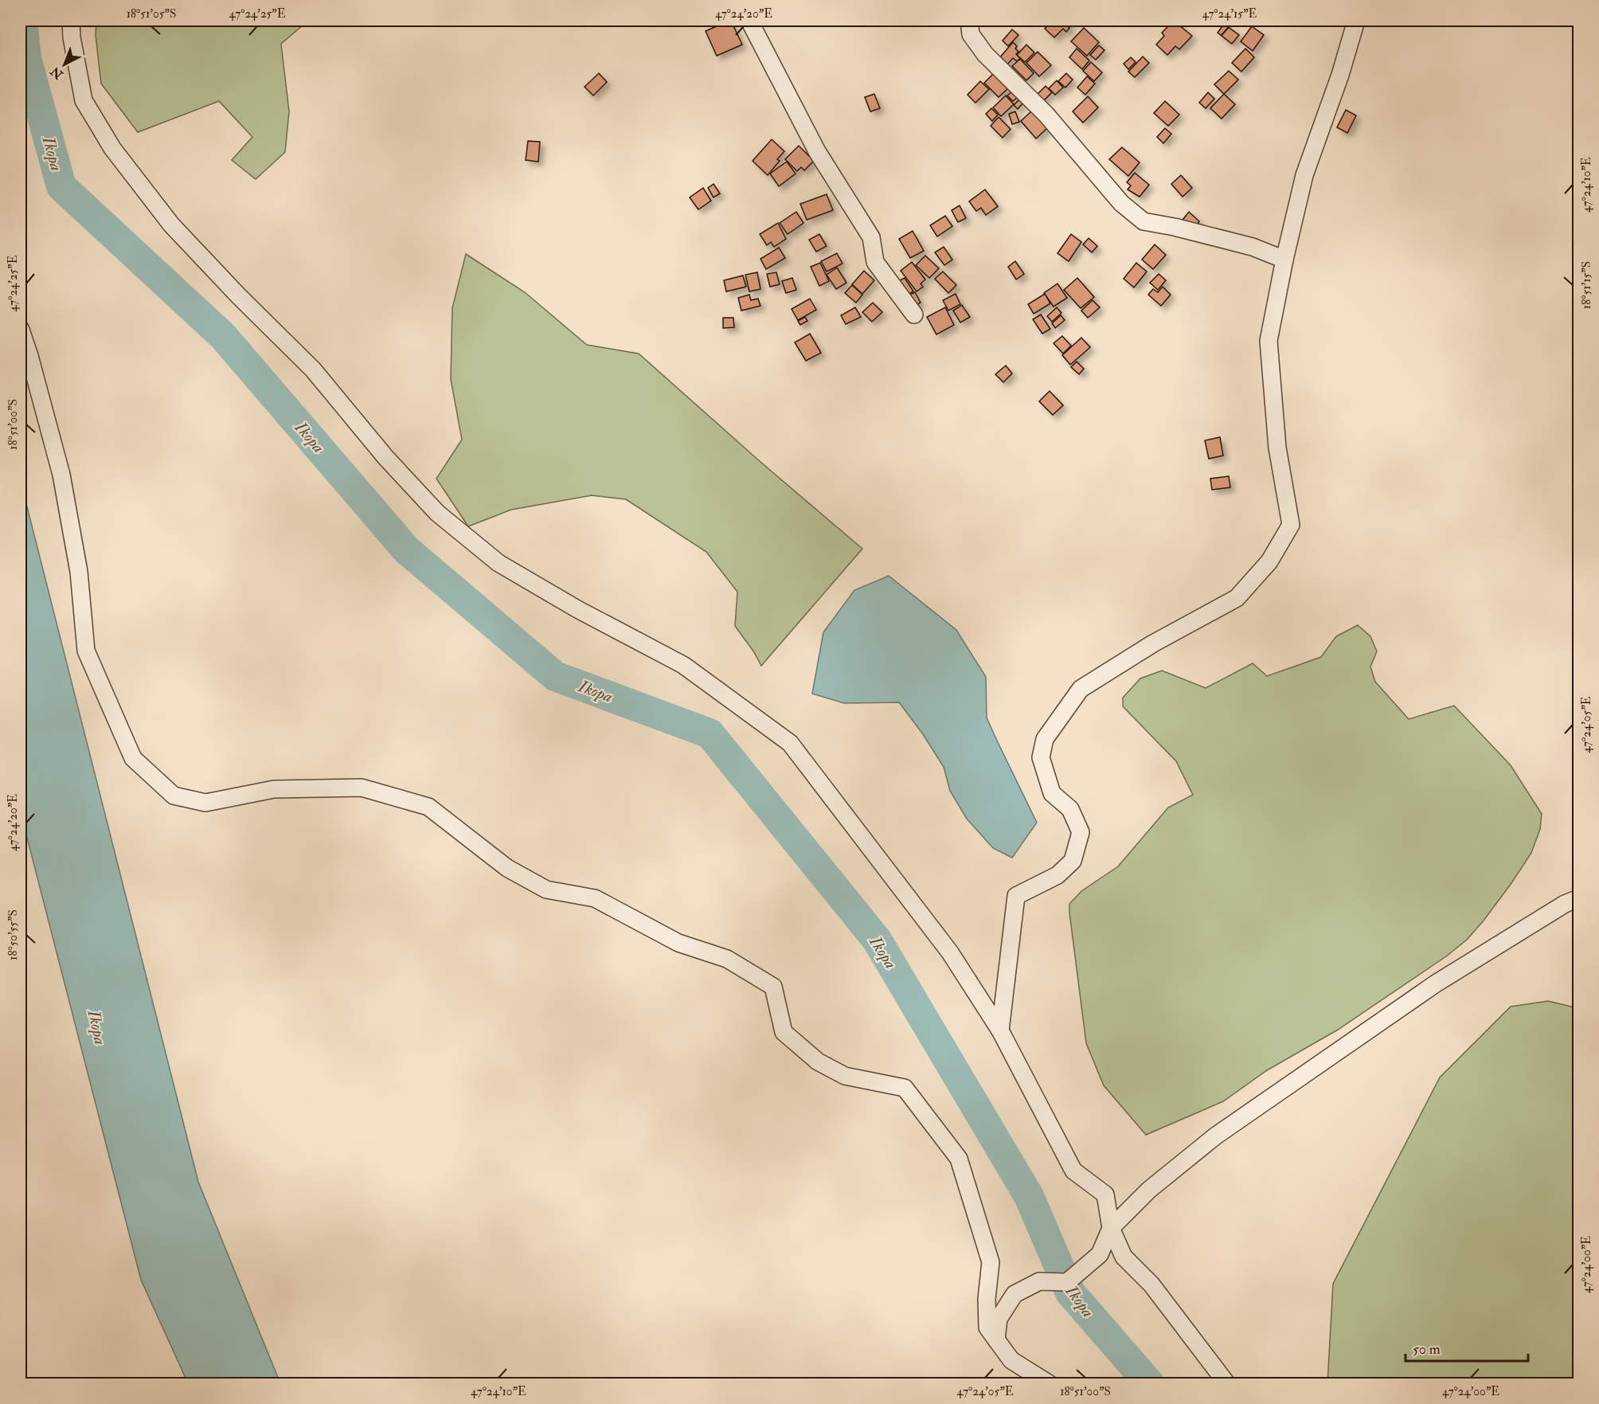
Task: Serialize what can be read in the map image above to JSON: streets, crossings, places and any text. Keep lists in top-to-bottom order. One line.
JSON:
{"water":["Ikopa"],"scale_bar":"50 m","north":"bottom left","coordinates":["18°51'05\"S","47°24'25\"E","47°24'20\"E","47°24'15\"E","47°24'10\"E","18°51'15\"S","18°51'00\"S","47°24'05\"E","18°50'55\"S","47°24'00\"E"]}
